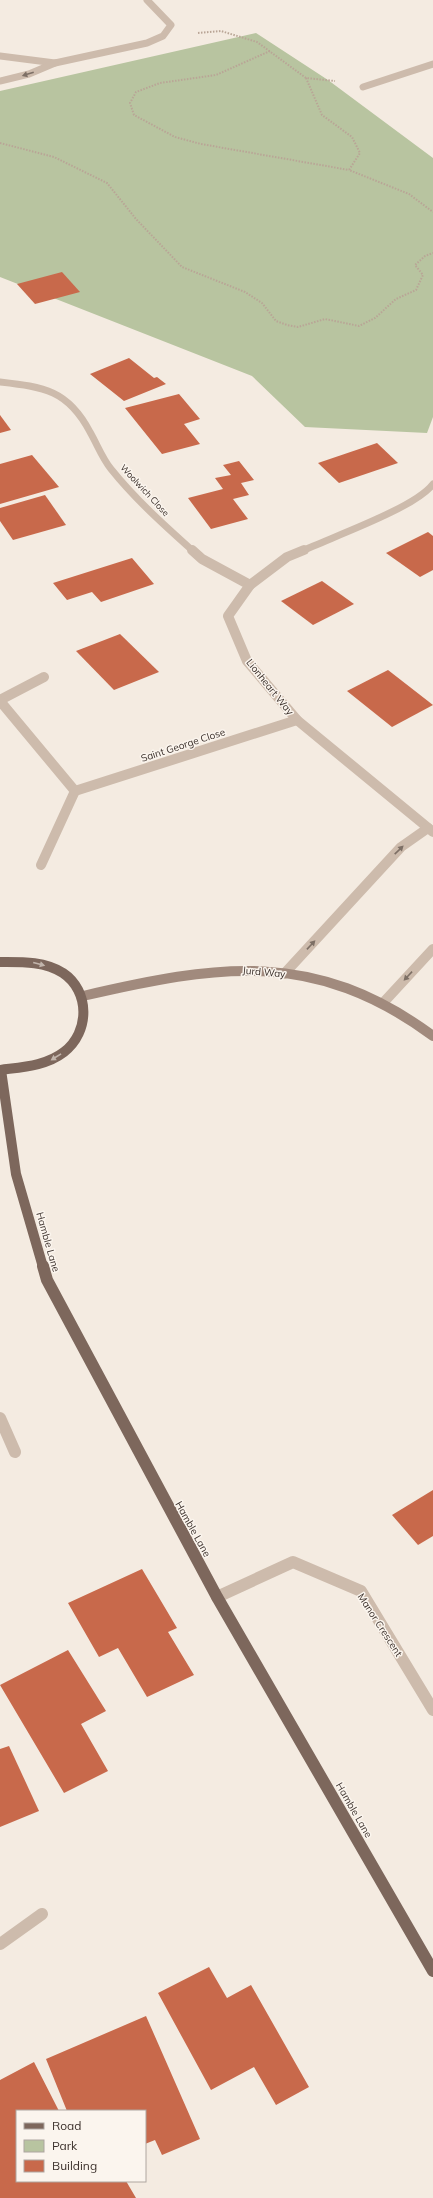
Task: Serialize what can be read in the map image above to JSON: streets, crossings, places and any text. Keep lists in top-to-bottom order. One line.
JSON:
{"streets":{"main road":["Hamble Lane"],"street":["Woolwich Close","Lionheart Way","Saint George Close","Jurd Way","Manor Crescent"]},"crossings":[["Woolwich Close","Lionheart Way"],["Lionheart Way","Saint George Close"],["Lionheart Way","Jurd Way"],["Hamble Lane","Manor Crescent"]],"legend":["Road","Park","Building"]}
